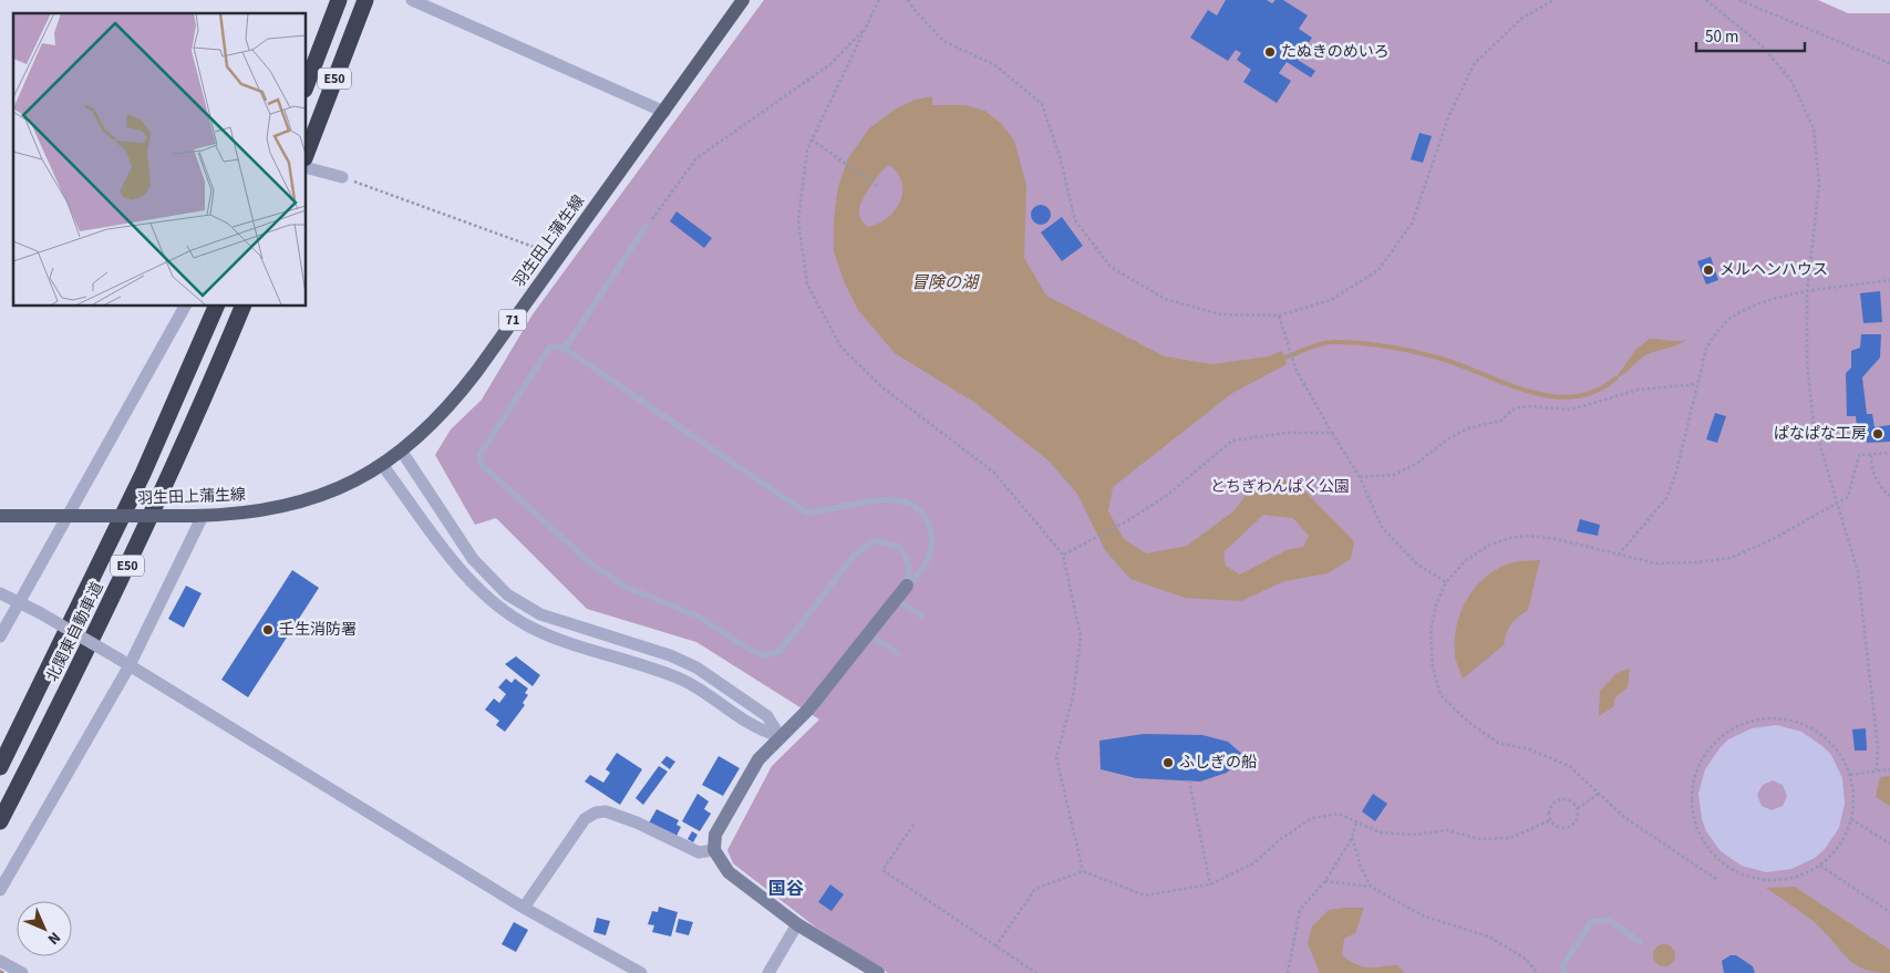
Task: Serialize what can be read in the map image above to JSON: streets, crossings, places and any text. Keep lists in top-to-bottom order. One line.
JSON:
{"streets":{"highway":["E50","北関東自動車道"],"main road":["羽生田上蒲生線","71"]},"districts":["国谷"],"water":["冒険の湖"],"parks":["とちぎわんぱく公園"],"places":["たぬきのめいろ","メルヘンハウス","ぱなぱな工房","壬生消防署","ふしぎの船"],"scale_bar":"50 m","north":"bottom right"}
